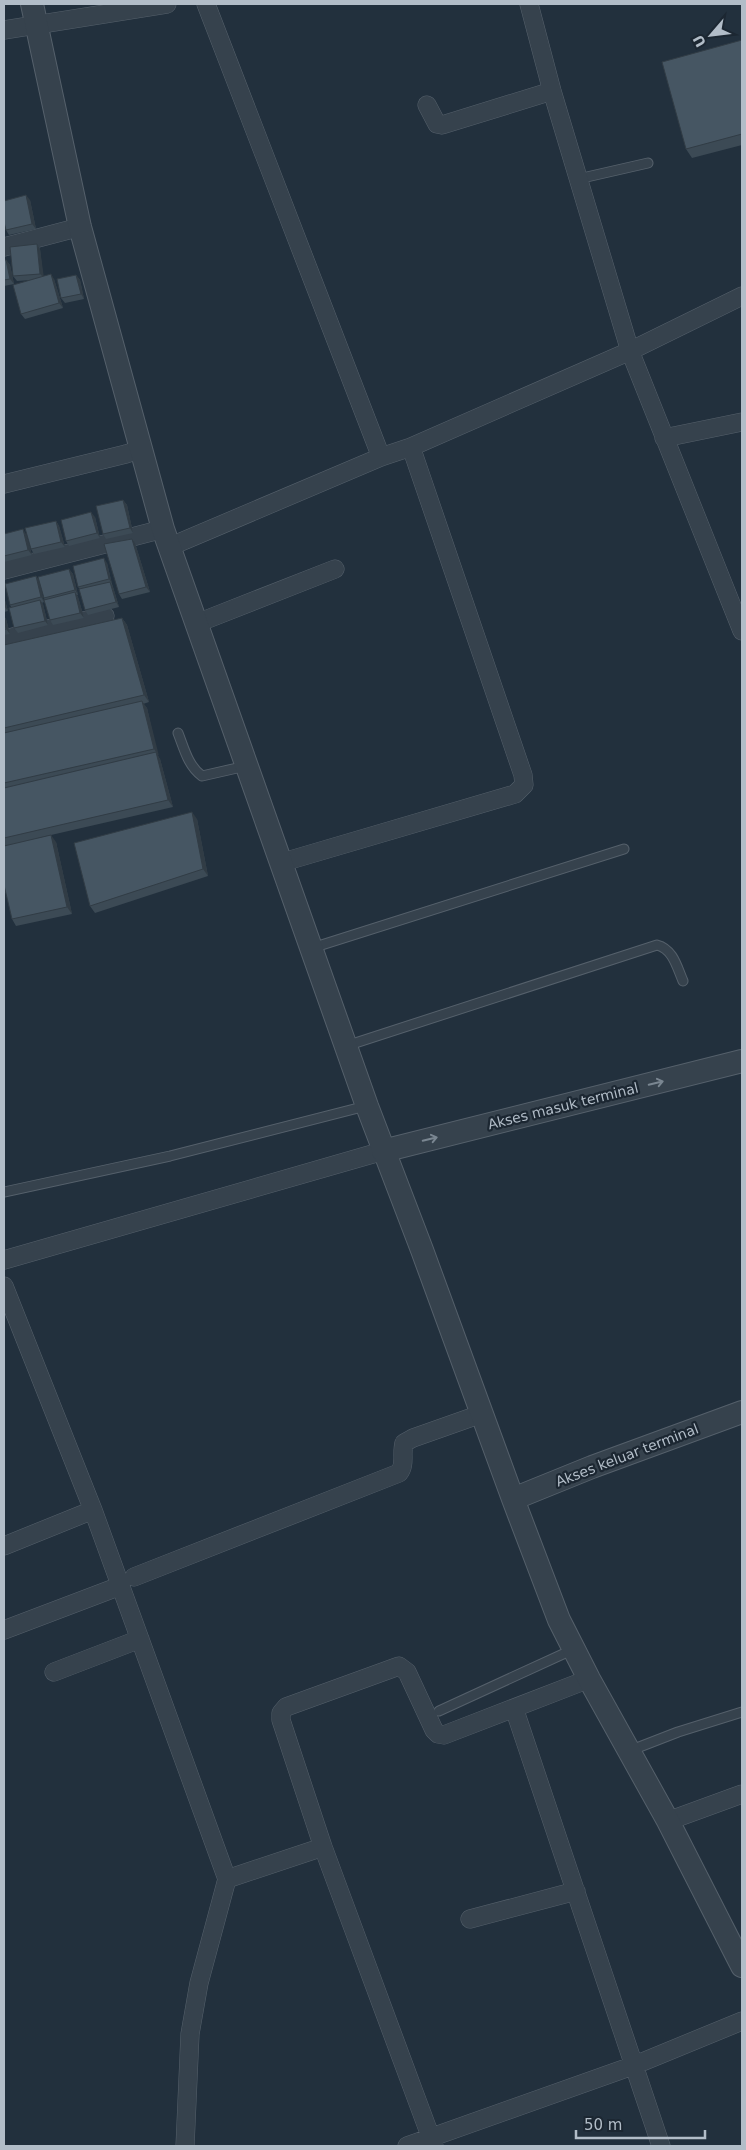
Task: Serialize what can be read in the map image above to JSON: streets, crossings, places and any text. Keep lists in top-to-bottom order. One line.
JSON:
{"streets":{"street":["Akses masuk terminal","Akses keluar terminal"]},"one_way":["Akses masuk terminal"],"scale_bar":"50 m","north":"bottom left"}
